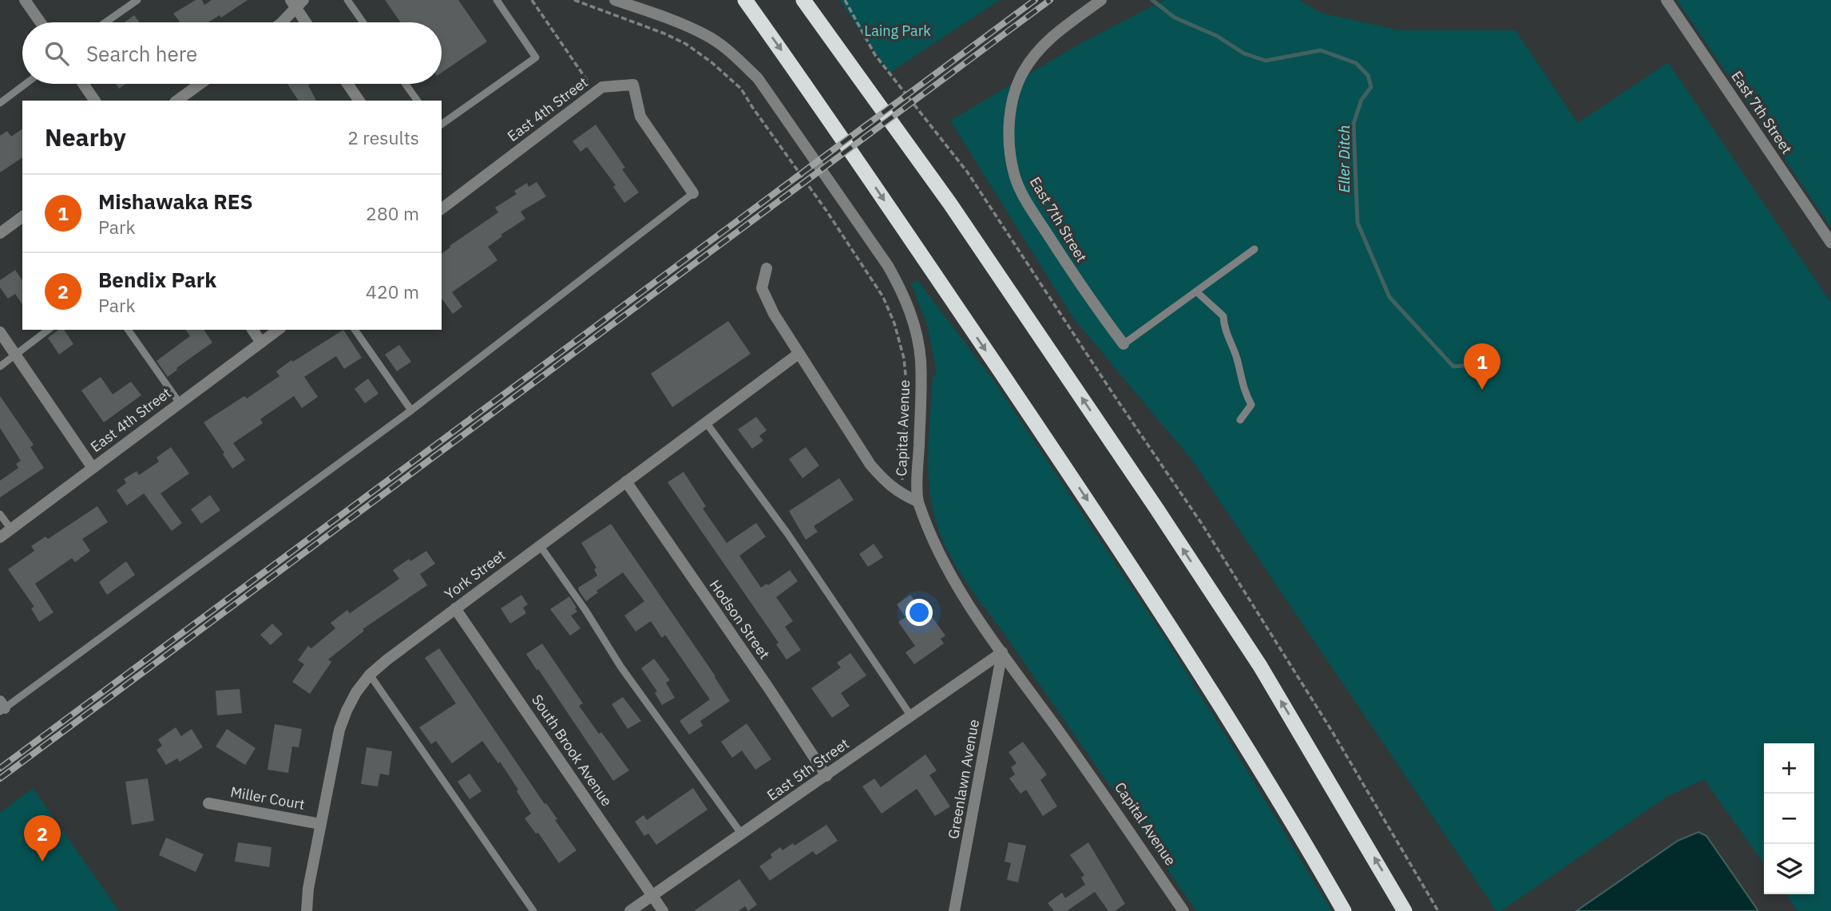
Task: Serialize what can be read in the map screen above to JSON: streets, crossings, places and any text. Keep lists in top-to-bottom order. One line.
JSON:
{"streets":{"street":["East 4th Street","East 7th Street","Capital Avenue","York Street","Hodson Street","South Brook Avenue","East 5th Street","Greenlawn Avenue","Miller Court"]},"crossings":[["Capital Avenue","East 5th Street"],["Capital Avenue","Greenlawn Avenue"],["York Street","Hodson Street"],["York Street","South Brook Avenue"],["York Street","Miller Court"],["Hodson Street","East 5th Street"],["South Brook Avenue","East 5th Street"],["East 5th Street","Greenlawn Avenue"]],"water":["Eller Ditch"],"parks":["Laing Park"],"page":{"search":"Search here","heading":["Nearby","2 results"],"list":[{"mark":"1","name":"Mishawaka RES","note":"Park","value":"280 m"},{"mark":"2","name":"Bendix Park","note":"Park","value":"420 m"}],"pins":["1","2"],"map_buttons":["+","−"]}}
